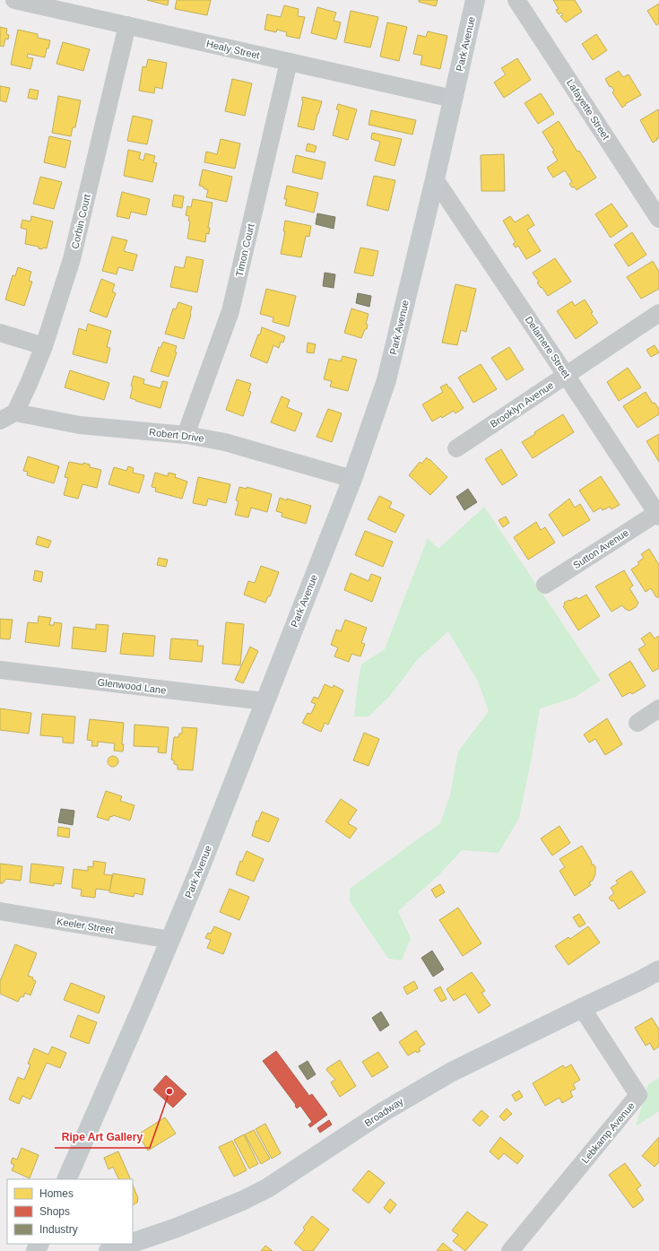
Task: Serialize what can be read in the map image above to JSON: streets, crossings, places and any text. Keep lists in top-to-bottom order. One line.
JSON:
{"streets":{"main road":["Park Avenue","Broadway"],"street":["Healy Street","Lafayette Street","Corbin Court","Timon Court","Delamere Street","Brooklyn Avenue","Robert Drive","Sutton Avenue","Glenwood Lane","Keeler Street","Lebkamp Avenue"]},"crossings":[["Park Avenue","Healy Street"],["Park Avenue","Delamere Street"],["Park Avenue","Robert Drive"],["Park Avenue","Glenwood Lane"],["Park Avenue","Keeler Street"],["Healy Street","Corbin Court"],["Healy Street","Timon Court"],["Corbin Court","Robert Drive"],["Timon Court","Robert Drive"],["Delamere Street","Brooklyn Avenue"],["Delamere Street","Sutton Avenue"],["Broadway","Lebkamp Avenue"]],"places":["Ripe Art Gallery"],"legend":["Homes","Shops","Industry"]}
